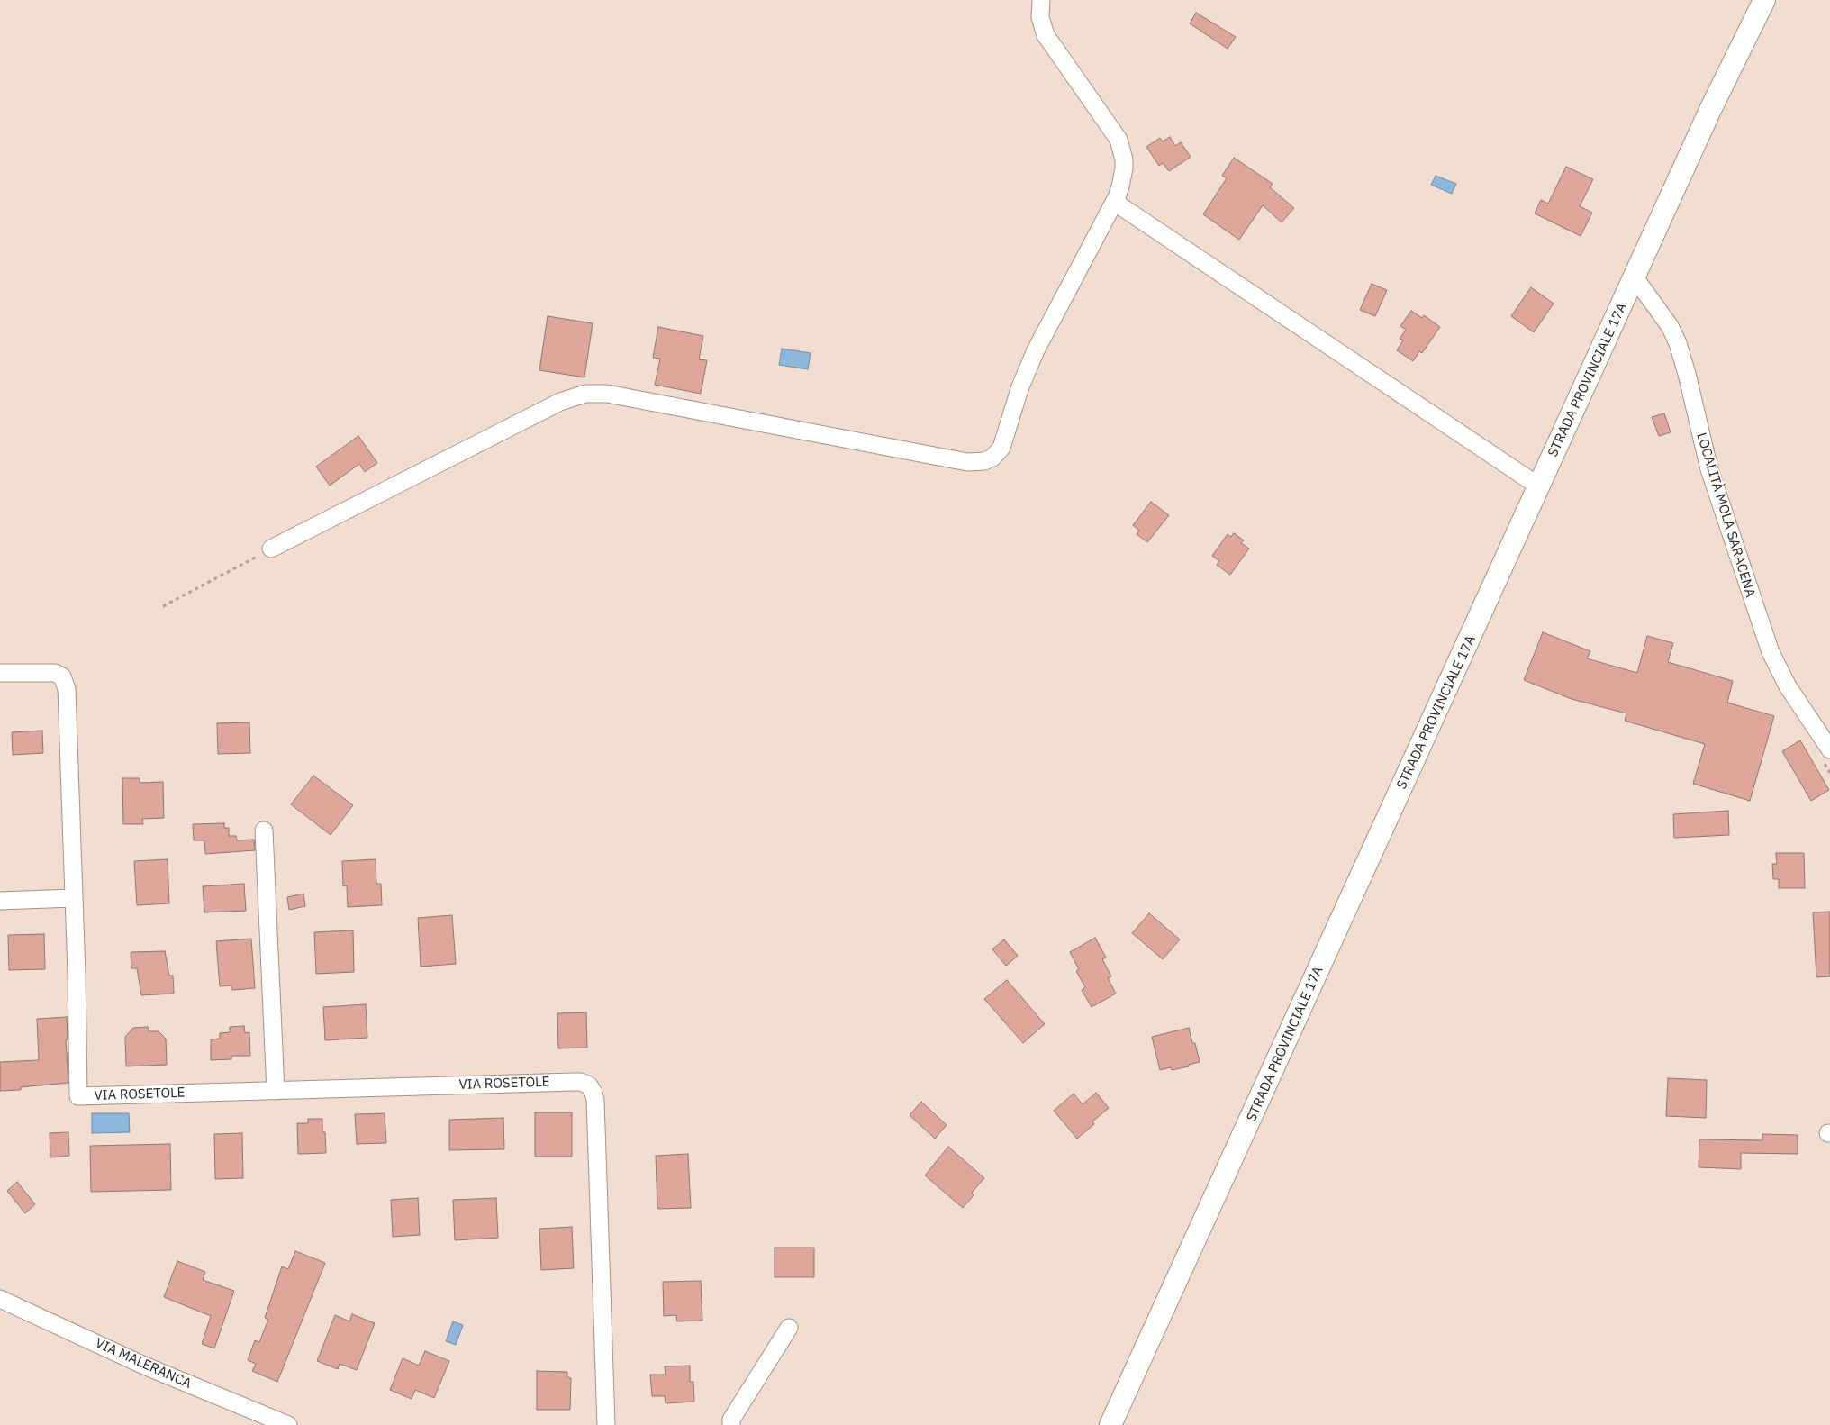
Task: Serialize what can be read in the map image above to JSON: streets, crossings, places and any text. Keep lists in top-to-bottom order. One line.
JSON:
{"streets":{"main road":["STRADA PROVINCIALE 17A"],"street":["LOCALITÀ MOLA SARACENA","VIA ROSETOLE","VIA MALERANCA"]},"crossings":[["STRADA PROVINCIALE 17A","LOCALITÀ MOLA SARACENA"]]}
